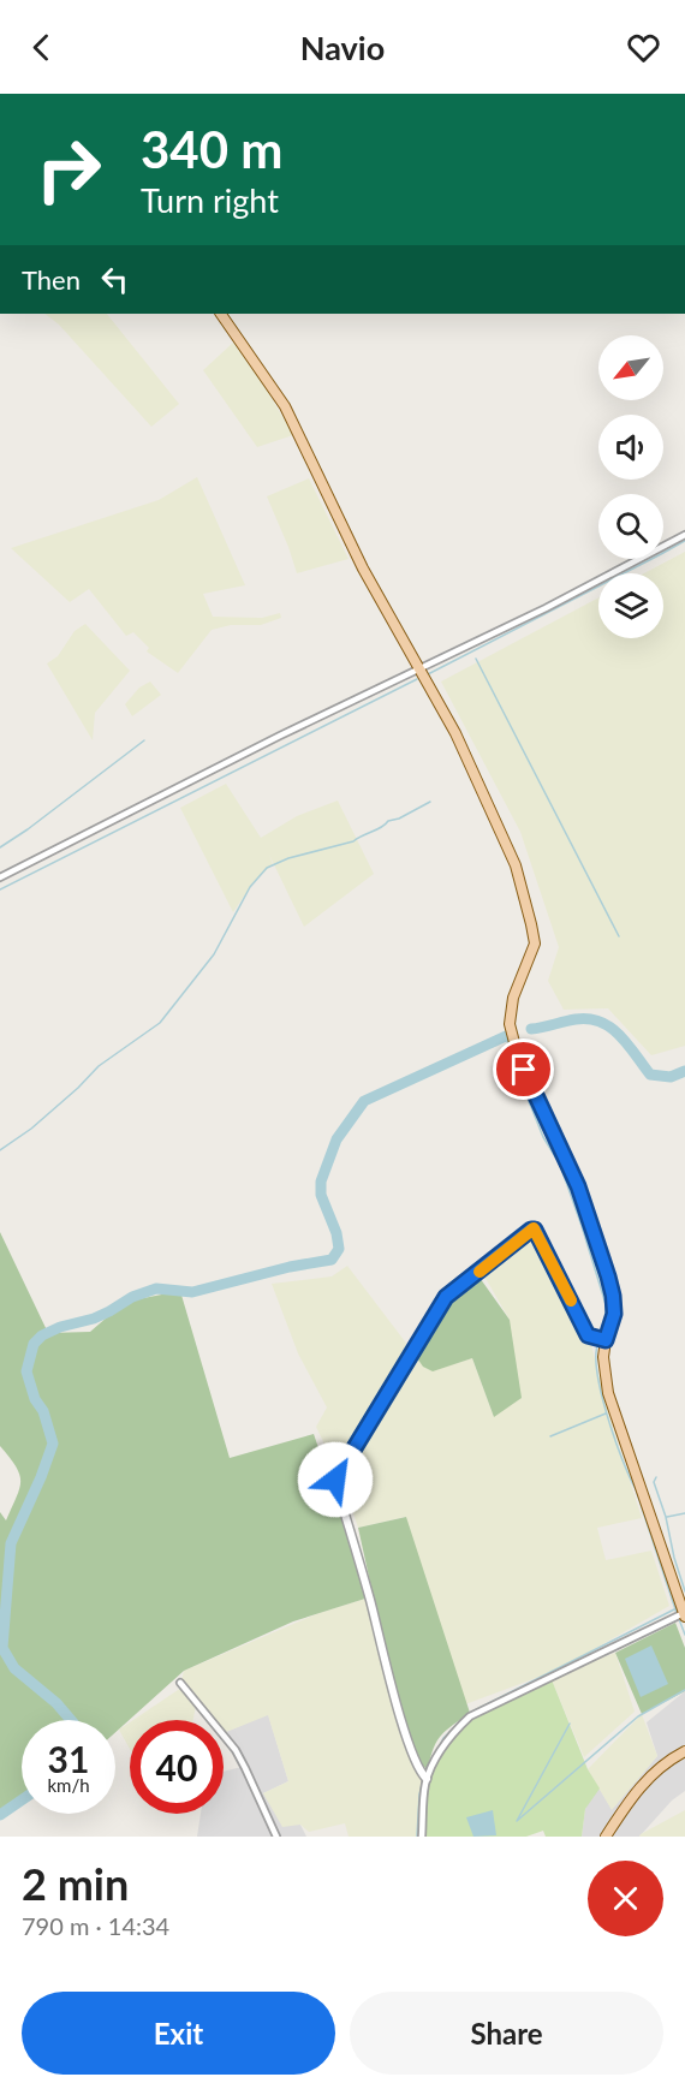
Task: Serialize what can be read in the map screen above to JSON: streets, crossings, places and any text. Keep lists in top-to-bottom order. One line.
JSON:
{"north":"bottom left","page":{"header":"Navio","turn":["340 m","Turn right"],"then":"Then","speed":"31 km/h","limit":"40","heading":["2 min","790 m · 14:34"],"buttons":["Exit","Share"]}}
